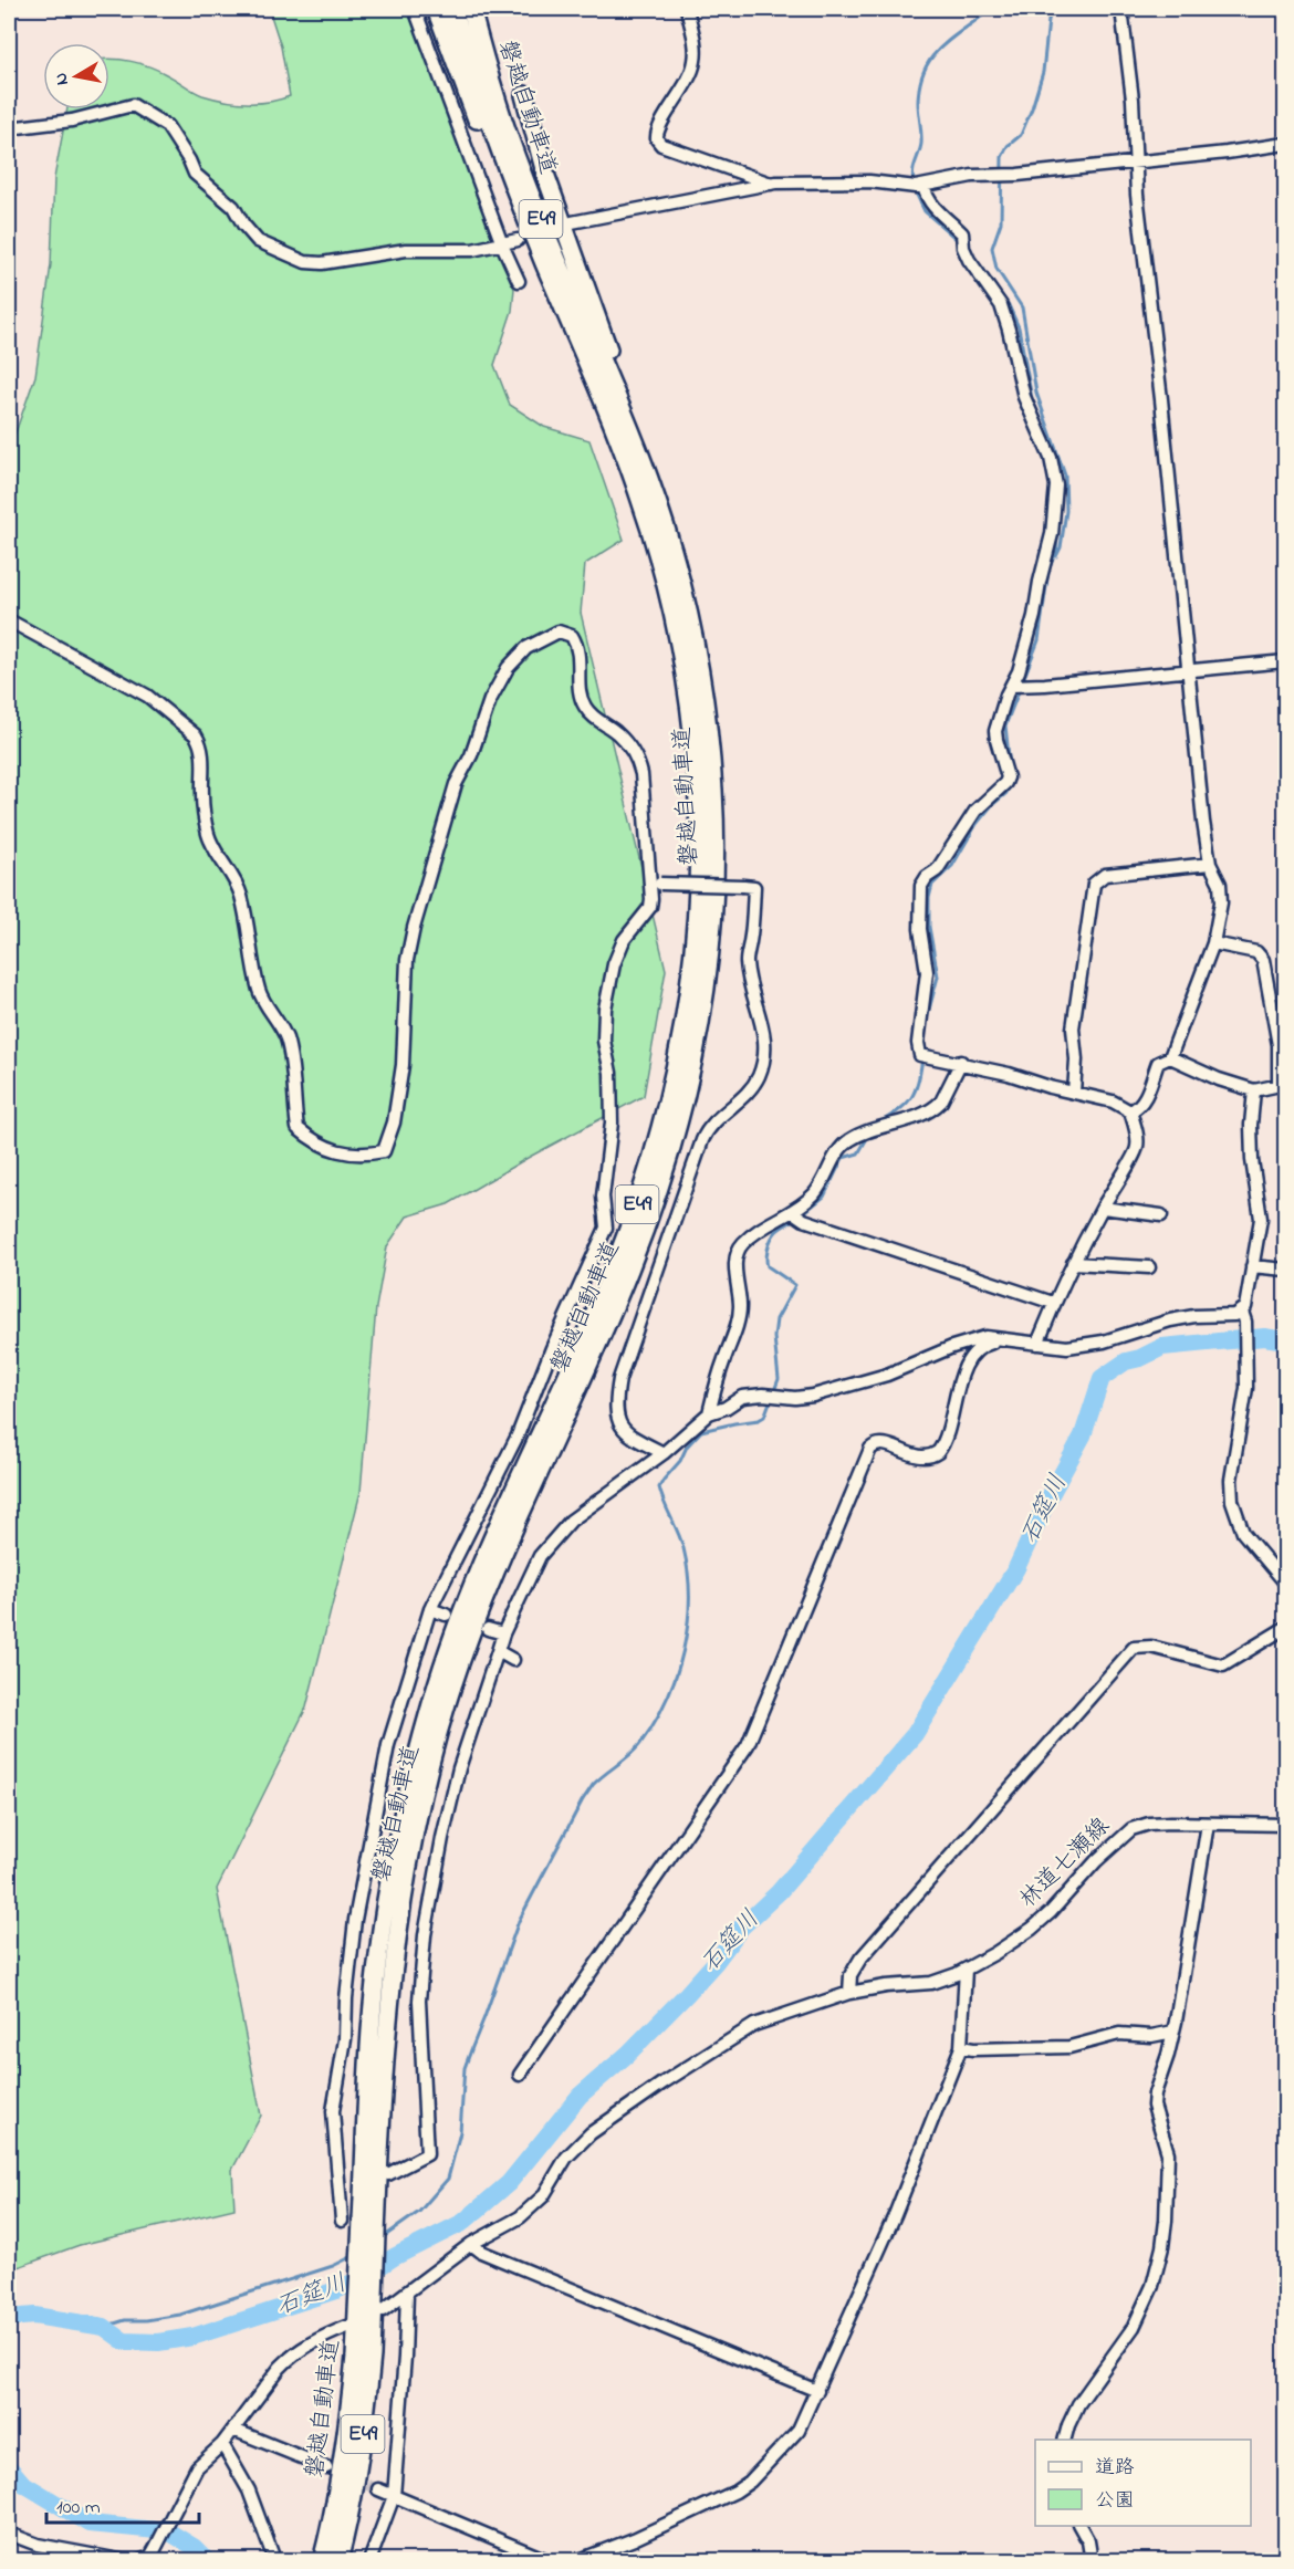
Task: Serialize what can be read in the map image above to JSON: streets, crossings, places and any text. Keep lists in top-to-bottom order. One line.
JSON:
{"streets":{"highway":["磐越自動車道","E49"],"street":["林道七瀬線"]},"crossings":[["磐越自動車道","林道七瀬線"]],"water":["石筵川"],"legend":["道路","公園"],"scale_bar":"100 m","north":"left"}
